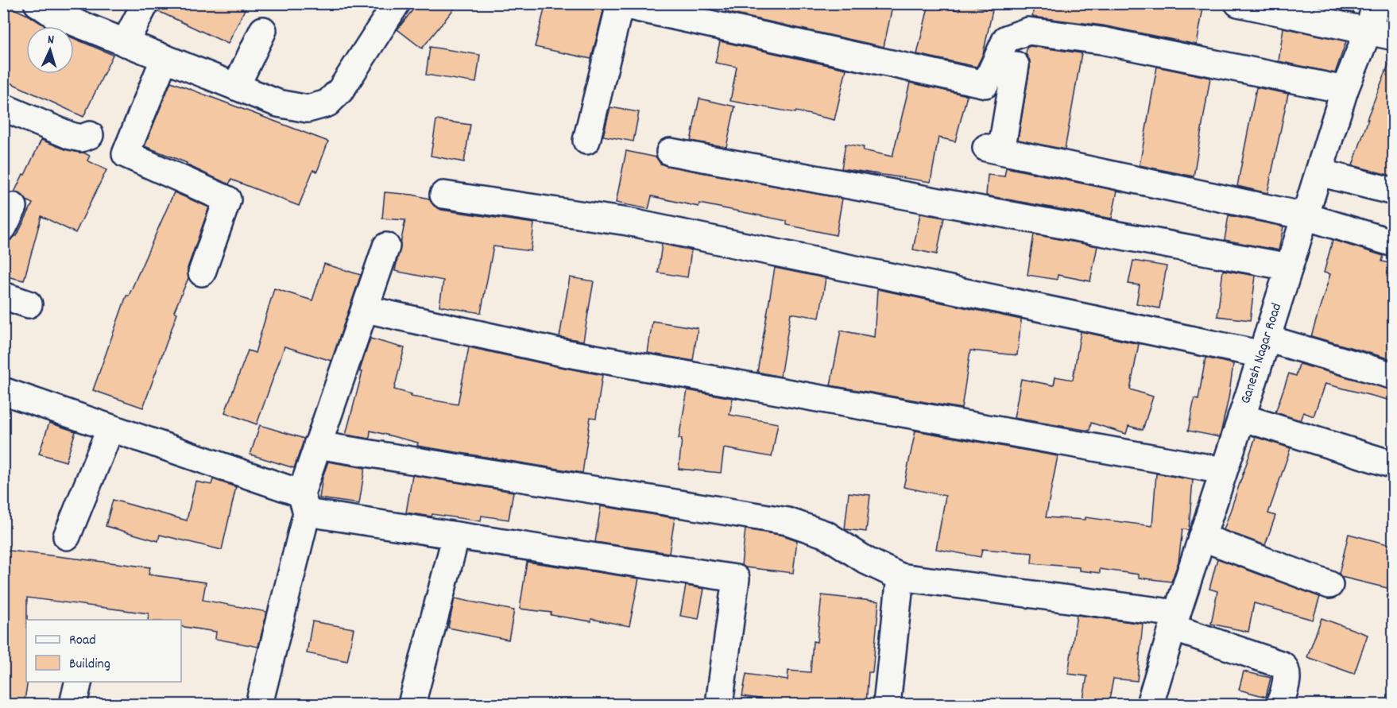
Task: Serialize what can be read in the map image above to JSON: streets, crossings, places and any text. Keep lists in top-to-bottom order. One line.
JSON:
{"streets":{"street":["Ganesh Nagar Road"]},"legend":["Road","Building"],"north":"top"}
